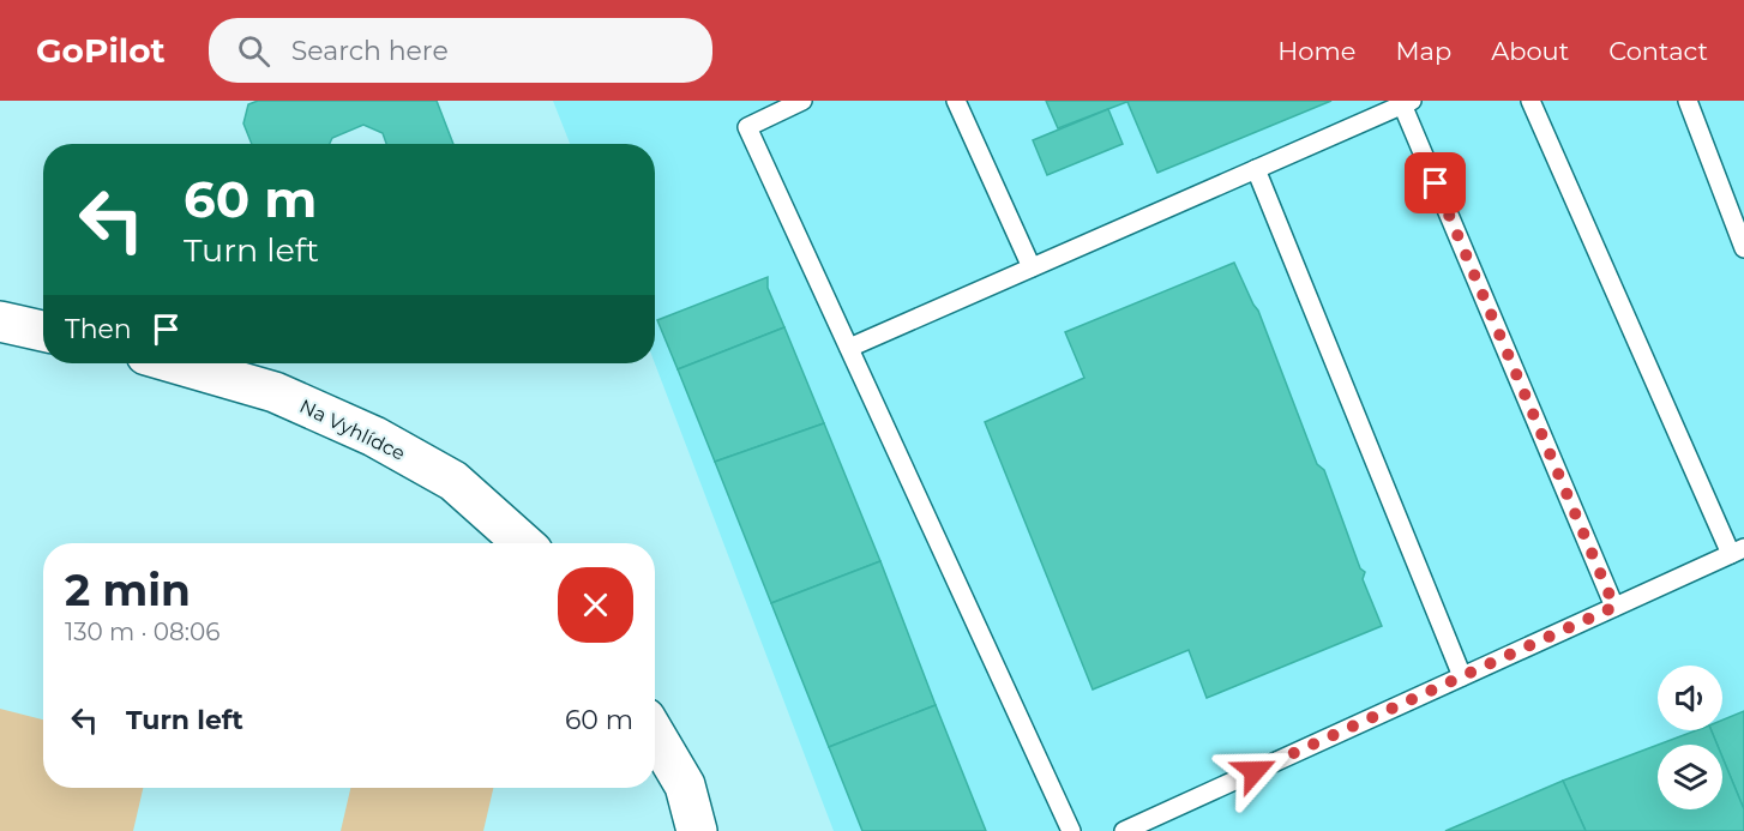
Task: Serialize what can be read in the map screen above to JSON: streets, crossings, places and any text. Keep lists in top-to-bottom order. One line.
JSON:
{"streets":{"street":["Na Vyhlídce"]},"page":{"header":"GoPilot","search":"Search here","nav":["Home","Map","About","Contact"],"turn":["60 m","Turn left"],"then":"Then","heading":["2 min","130 m · 08:06"],"list":[{"name":"Turn left","value":"60 m"}]}}
